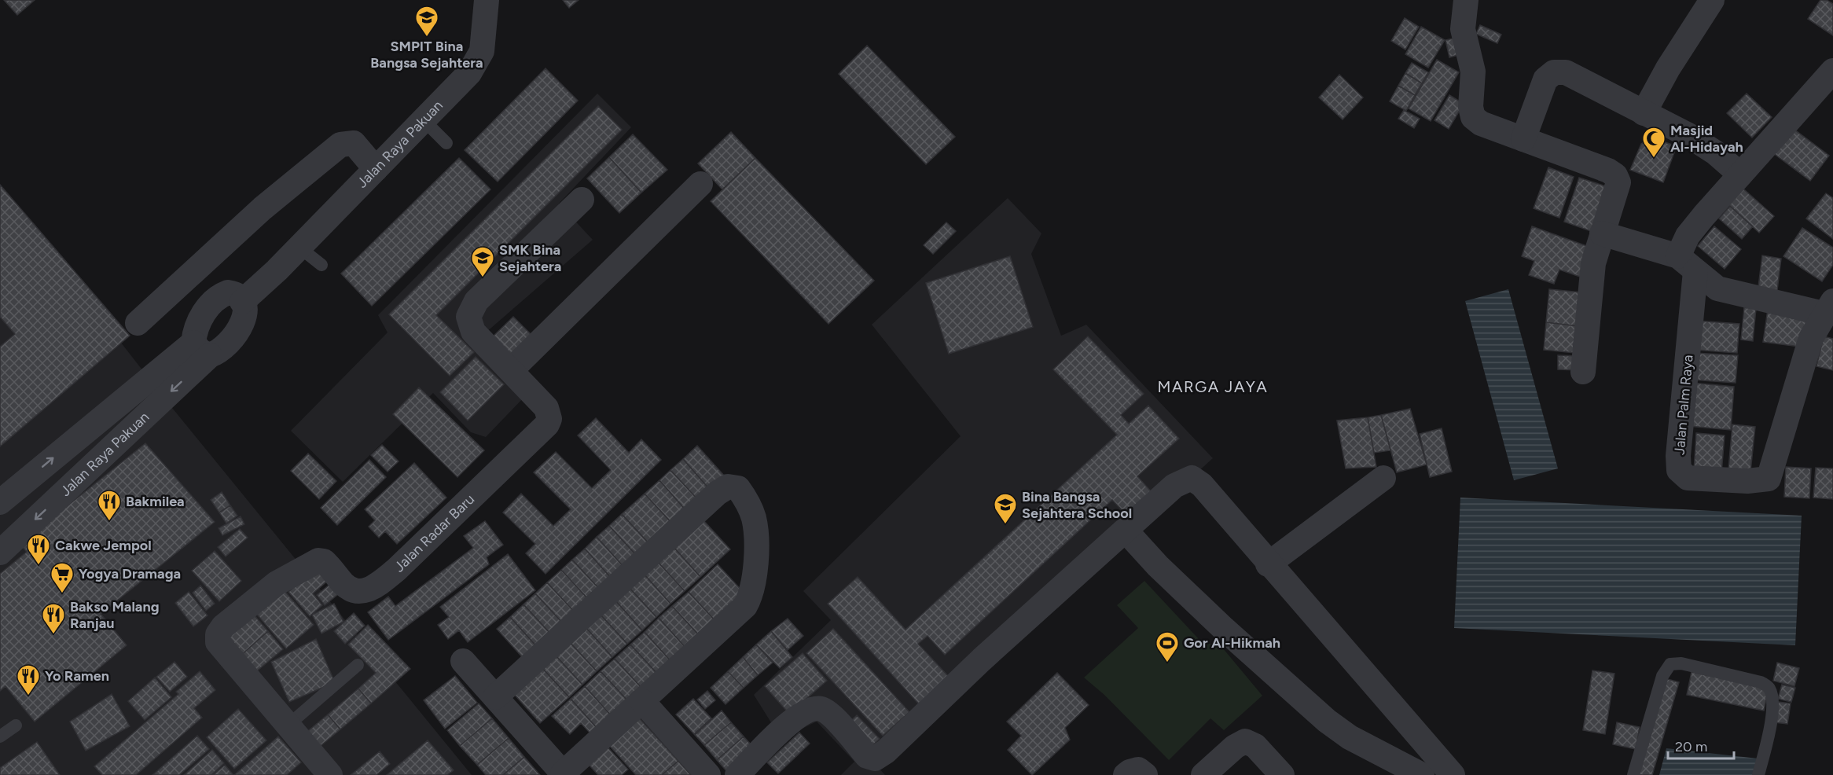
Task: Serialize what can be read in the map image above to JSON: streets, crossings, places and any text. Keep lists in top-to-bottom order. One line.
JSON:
{"streets":{"street":["Jalan Raya Pakuan","Jalan Palm Raya","Jalan Radar Baru"]},"districts":["MARGA JAYA"],"places":{"school or university":["SMPIT Bina Bangsa Sejahtera","SMK Bina Sejahtera","Bina Bangsa Sejahtera School"],"mosque":["Masjid Al-Hidayah"],"restaurant":["Bakmilea","Cakwe Jempol","Bakso Malang Ranjau","Yo Ramen"],"supermarket":["Yogya Dramaga"],"sports":["Gor Al-Hikmah"]},"scale_bar":"20 m"}
